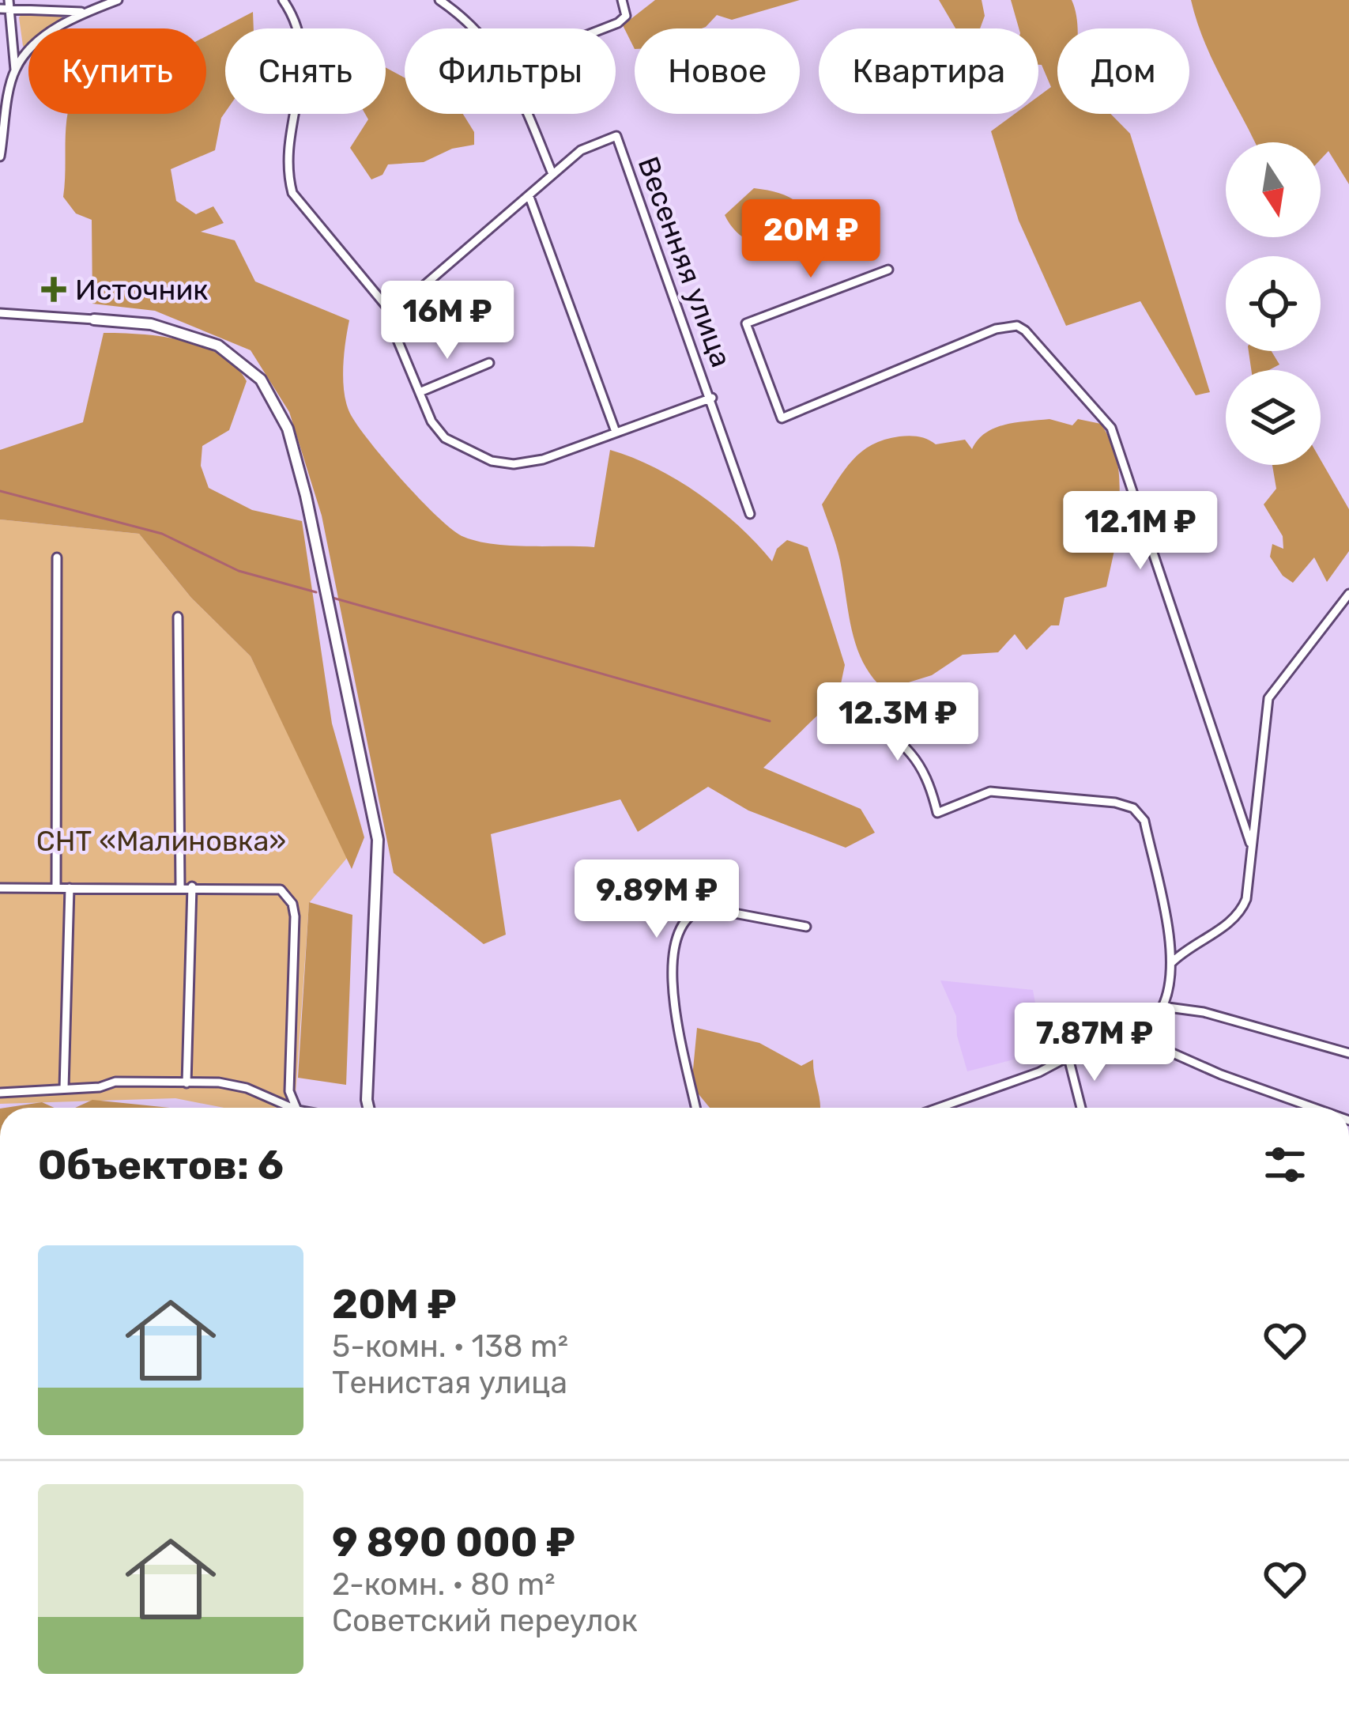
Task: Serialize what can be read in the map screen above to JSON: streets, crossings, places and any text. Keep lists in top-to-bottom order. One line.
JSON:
{"streets":{"street":["Весенняя улица"]},"parks":["СНТ «Малиновка»"],"places":{"health":["Источник"]},"north":"bottom","page":{"chip":["Купить","Снять","Фильтры","Новое","Квартира","Дом"],"price":["20M ₽","16M ₽","12.1M ₽","12.3M ₽","9.89M ₽","7.87M ₽"],"heading":"Объектов: 6","list":[{"name":"20M ₽","note":"5-комн. · 138 m² · Тенистая улица"},{"name":"9 890 000 ₽","note":"2-комн. · 80 m² · Советский переулок"}]}}
